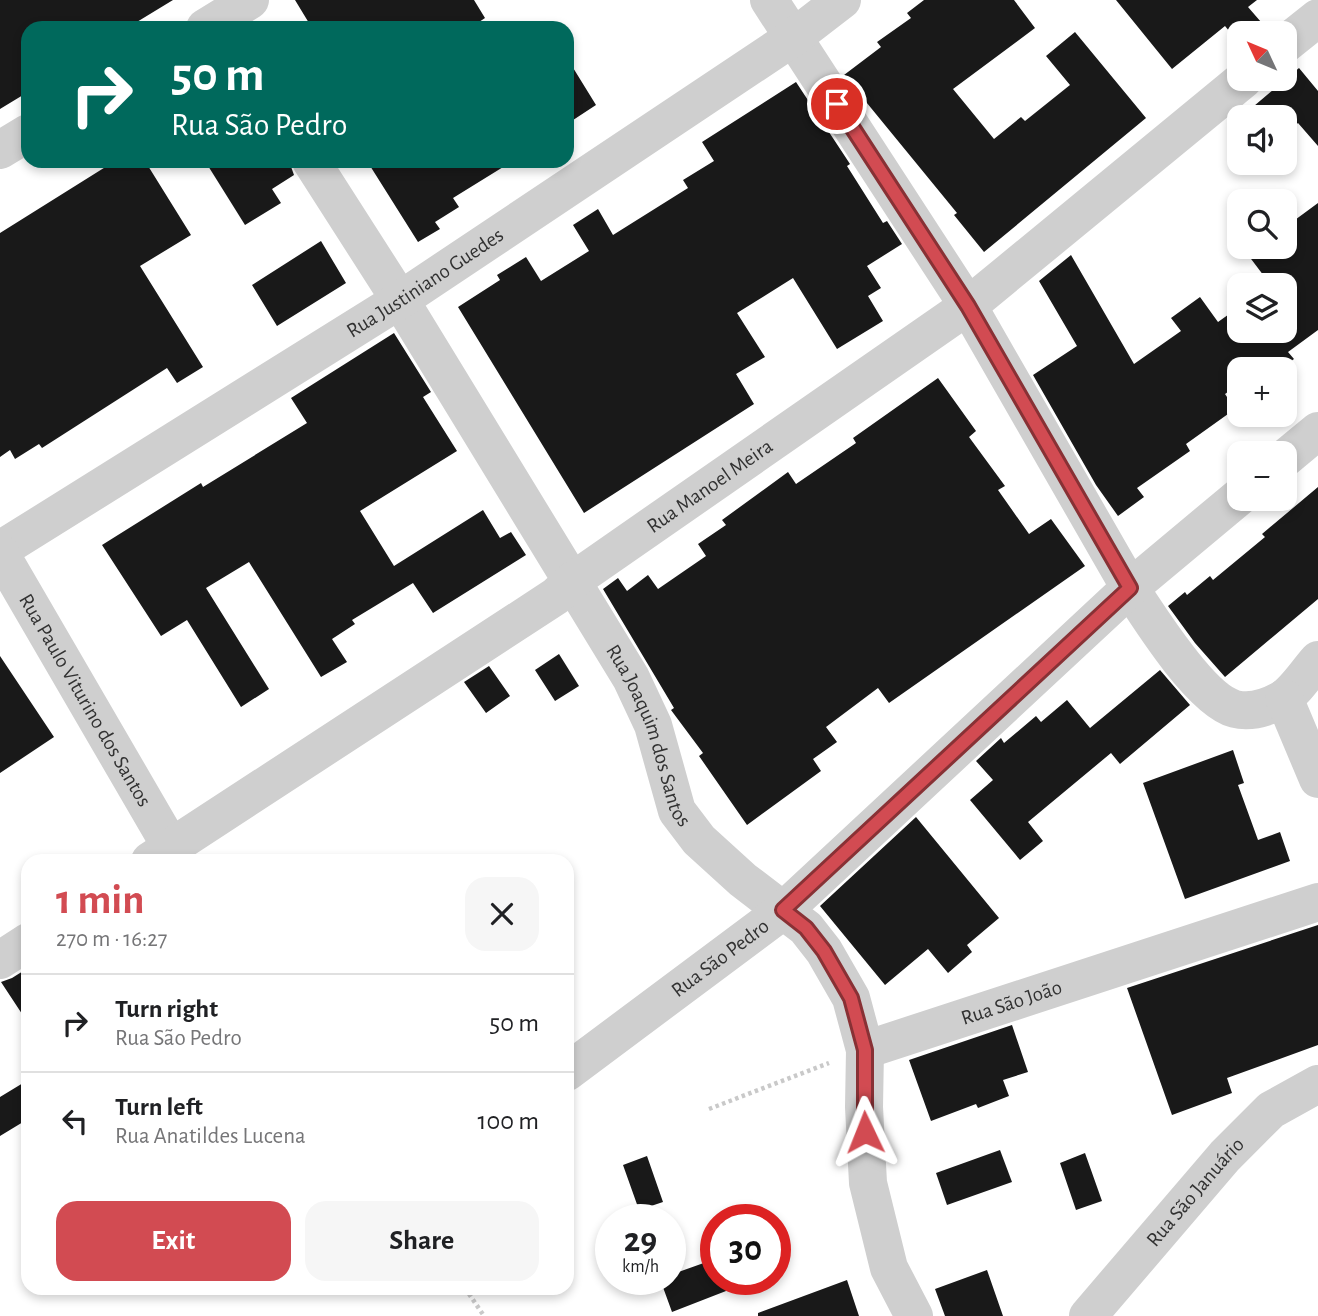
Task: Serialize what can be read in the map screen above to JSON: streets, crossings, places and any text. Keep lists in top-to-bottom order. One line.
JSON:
{"streets":{"street":["Rua Justiniano Guedes","Rua Manoel Meira","Rua Paulo Viturino dos Santos","Rua Joaquim dos Santos","Rua São Pedro","Rua São João","Rua São Januário"]},"crossings":[["Rua Justiniano Guedes","Rua Paulo Viturino dos Santos"],["Rua Justiniano Guedes","Rua Joaquim dos Santos"],["Rua Manoel Meira","Rua Paulo Viturino dos Santos"],["Rua Manoel Meira","Rua Joaquim dos Santos"],["Rua Joaquim dos Santos","Rua São Pedro"],["Rua Joaquim dos Santos","Rua São João"]],"north":"top left","page":{"map_buttons":["+","−"],"turn":["50 m","Rua São Pedro"],"heading":["1 min","270 m · 16:27"],"list":[{"name":"Turn right","note":"Rua São Pedro","value":"50 m"},{"name":"Turn left","note":"Rua Anatildes Lucena","value":"100 m"}],"buttons":["Exit","Share"],"speed":"29 km/h","limit":"30"}}
